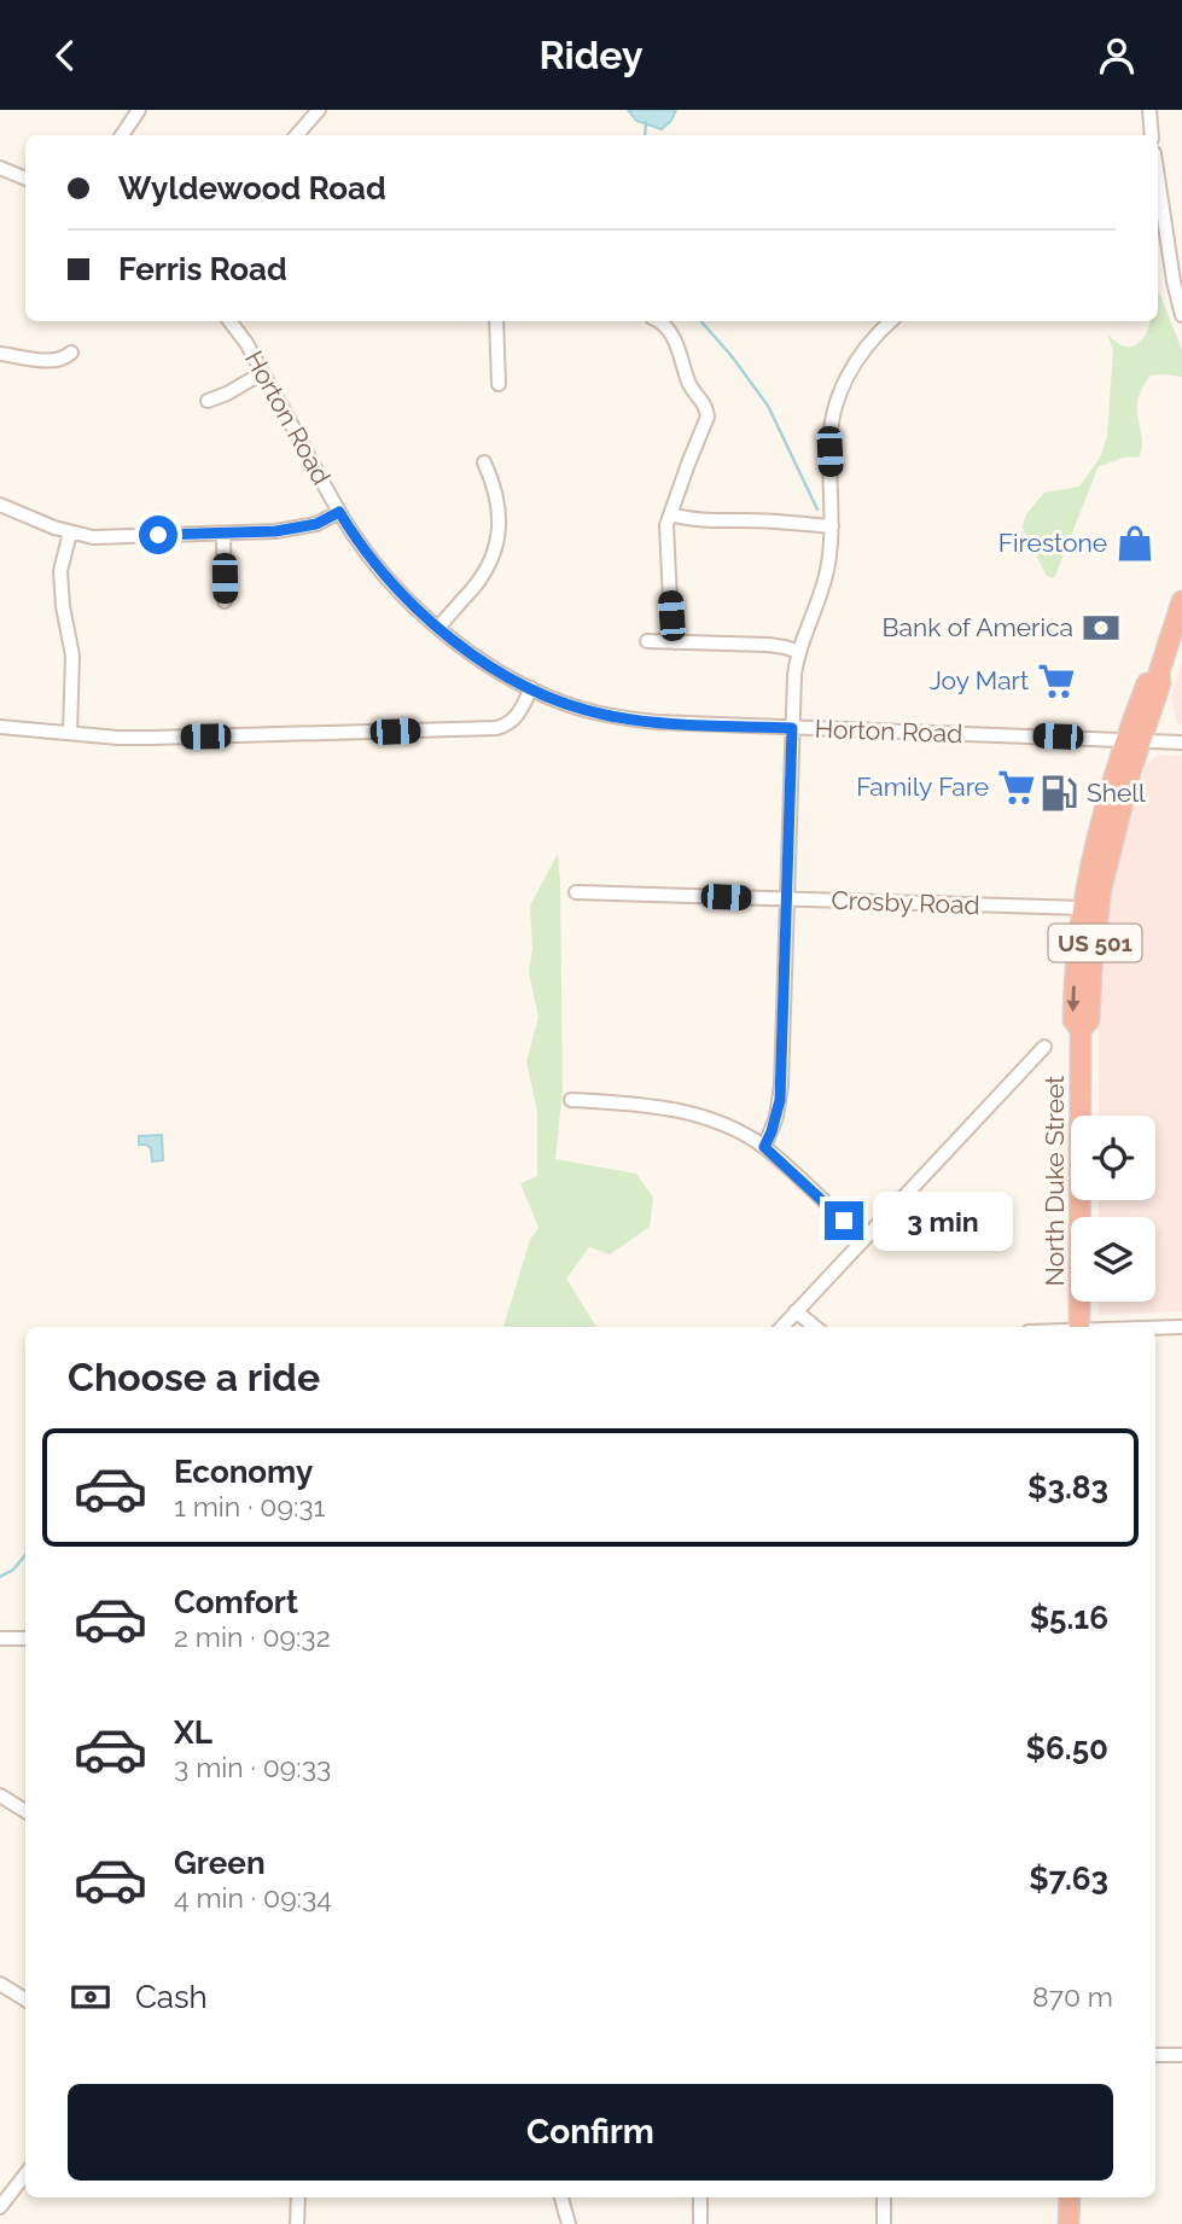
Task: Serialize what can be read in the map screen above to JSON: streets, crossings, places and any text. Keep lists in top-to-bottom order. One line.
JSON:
{"streets":{"highway":["US 501","North Duke Street"],"street":["Horton Road","Crosby Road"]},"crossings":[["Horton Road","North Duke Street"],["Crosby Road","North Duke Street"]],"places":{"shop":["Firestone"],"bank":["Bank of America"],"supermarket":["Joy Mart","Family Fare"],"fuel station":["Shell"]},"page":{"header":"Ridey","banner":["Wyldewood Road","Ferris Road"],"bubble":"3 min","heading":"Choose a ride","list":[{"name":"Economy","note":"1 min · 09:31","value":"$3.83"},{"name":"Comfort","note":"2 min · 09:32","value":"$5.16"},{"name":"XL","note":"3 min · 09:33","value":"$6.50"},{"name":"Green","note":"4 min · 09:34","value":"$7.63"}],"pay":["Cash","870 m"],"buttons":"Confirm"}}
